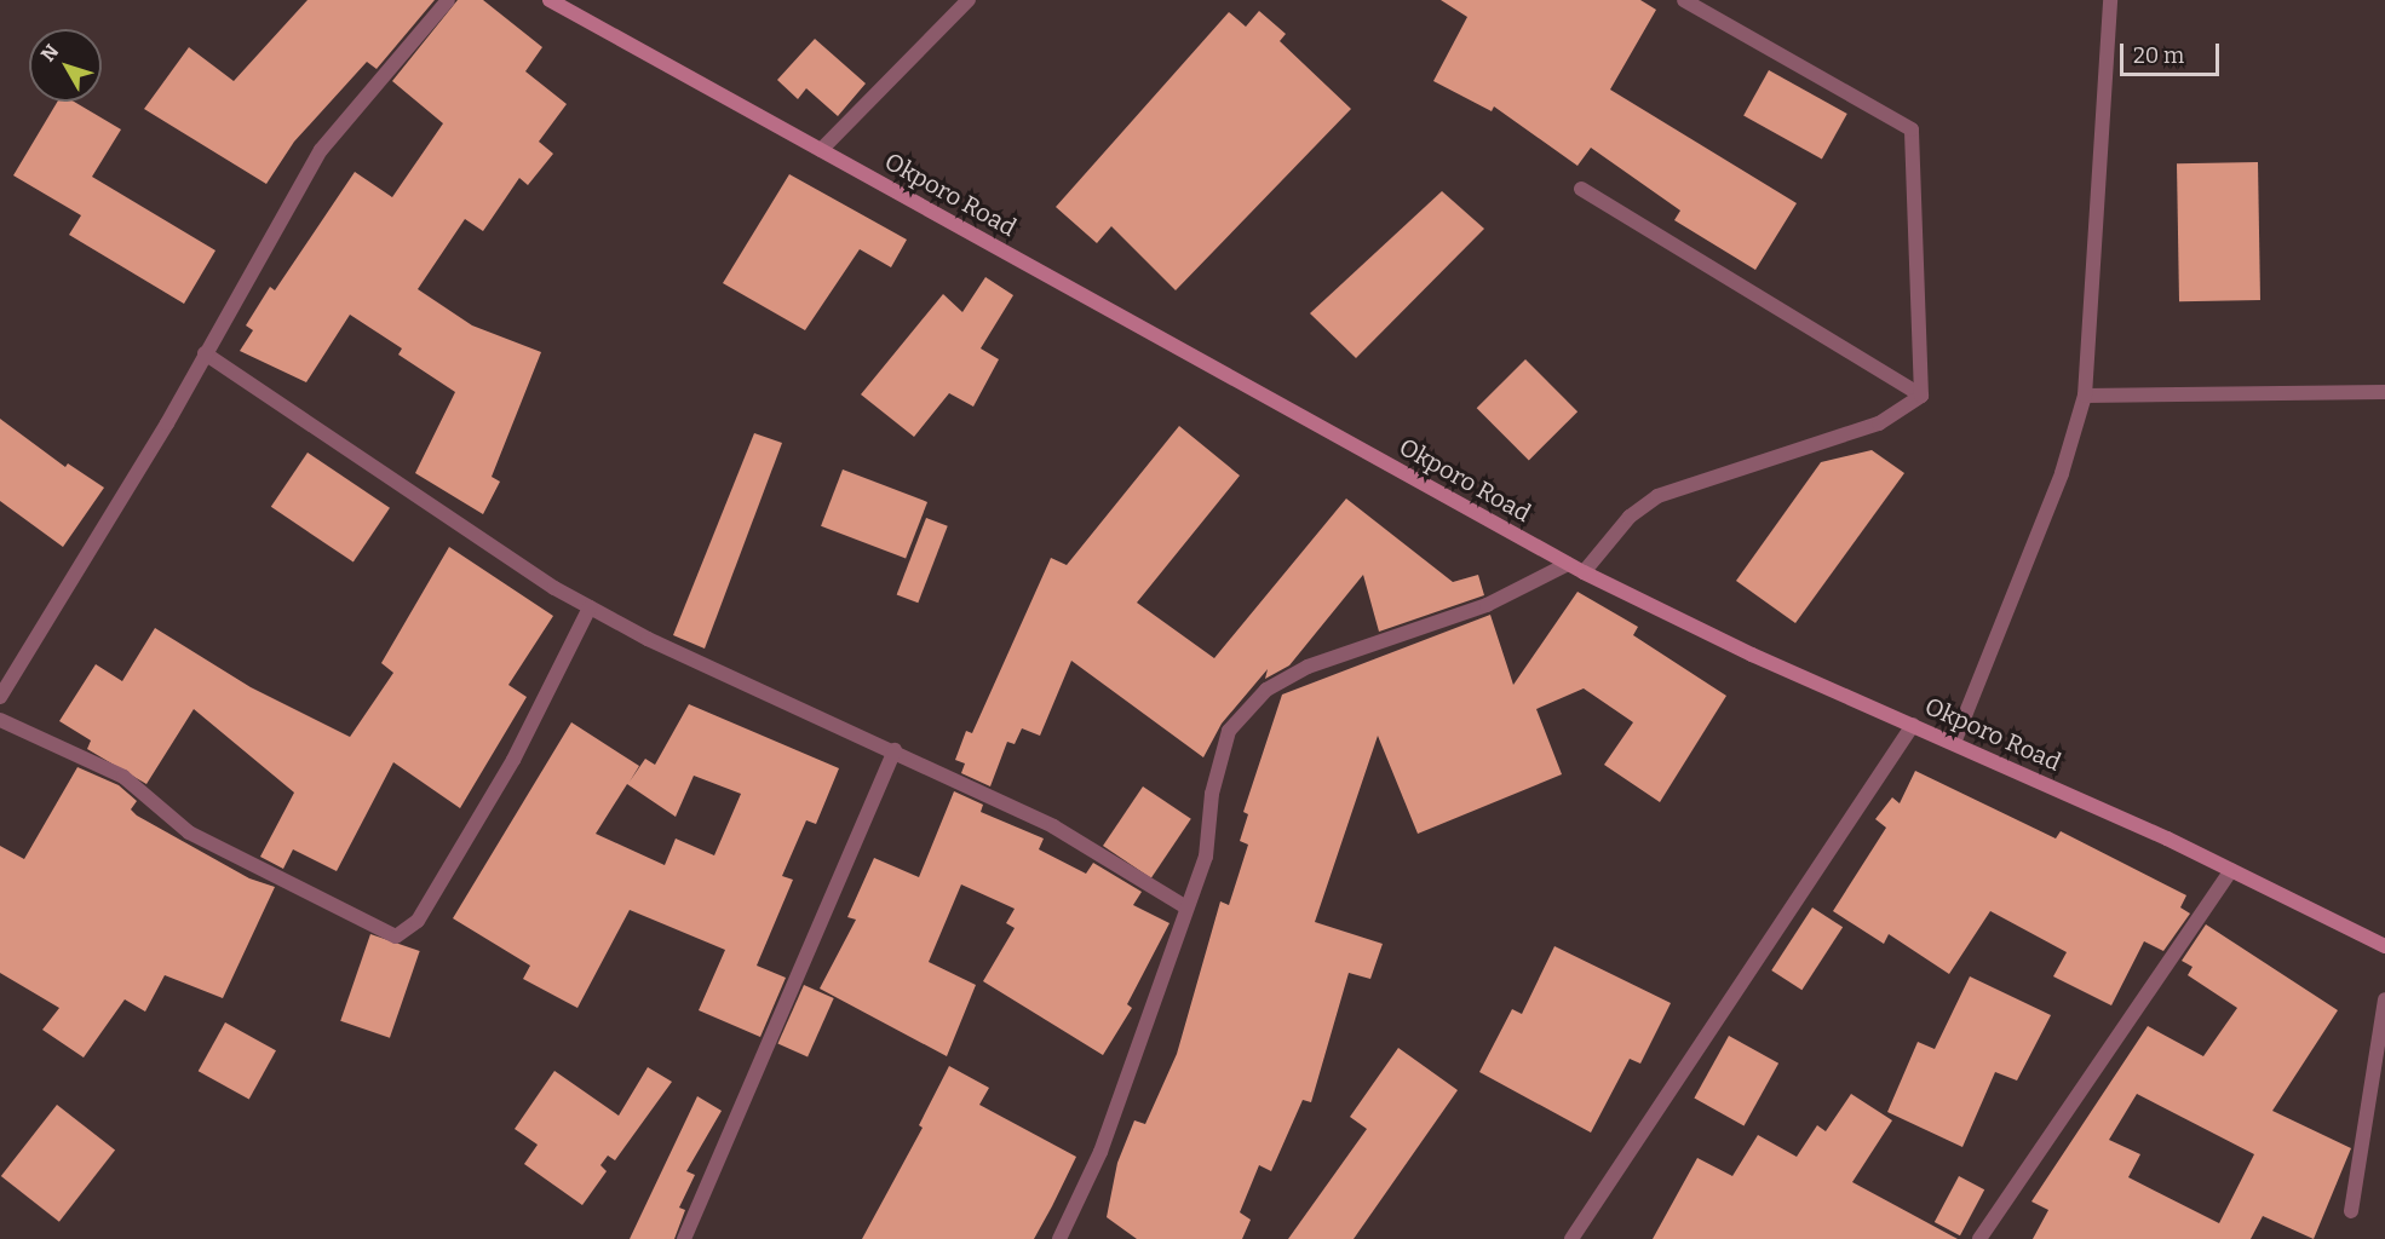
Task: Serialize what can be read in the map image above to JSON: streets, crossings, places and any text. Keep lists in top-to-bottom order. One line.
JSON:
{"streets":{"main road":["Okporo Road"]},"scale_bar":"20 m","north":"top left"}
